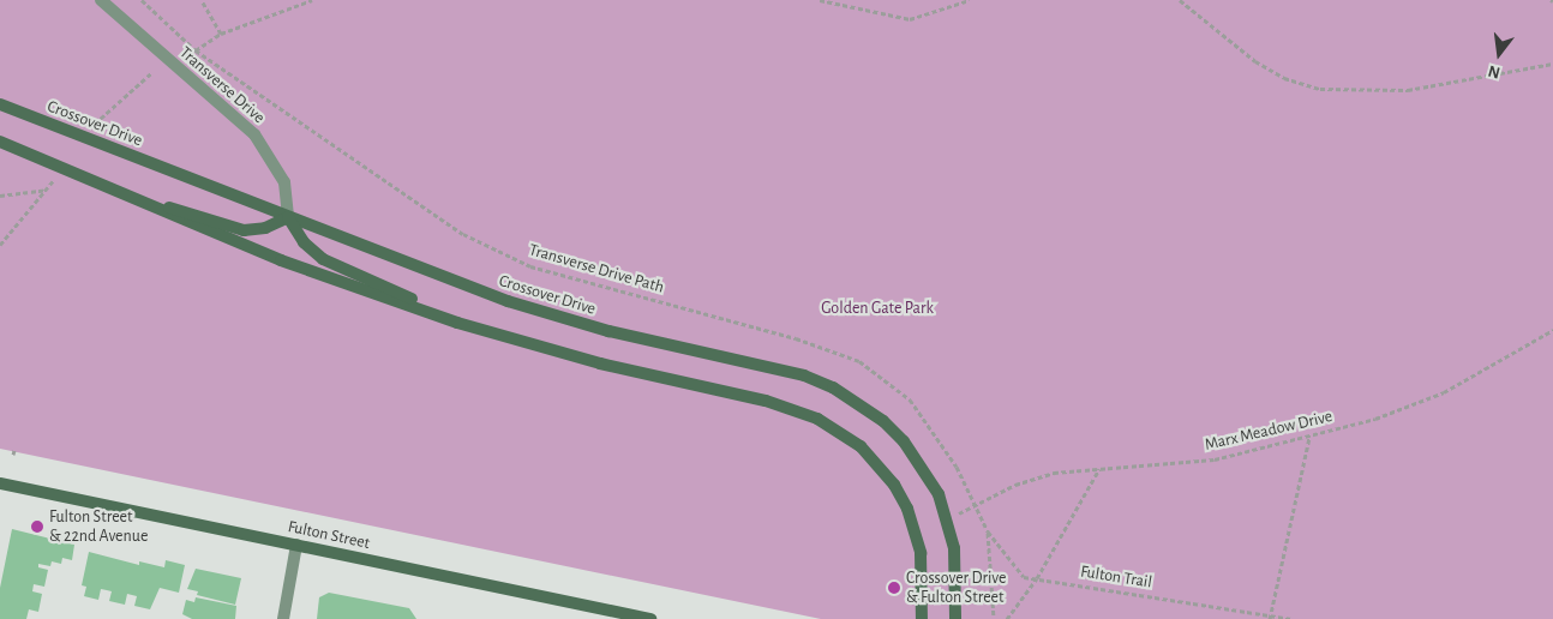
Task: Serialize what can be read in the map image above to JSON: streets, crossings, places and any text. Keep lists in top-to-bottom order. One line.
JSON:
{"streets":{"main road":["Crossover Drive","Fulton Street"],"street":["Transverse Drive"],"path":["Transverse Drive Path","Marx Meadow Drive","Fulton Trail"]},"crossings":[["Transverse Drive","Crossover Drive"],["Transverse Drive Path","Marx Meadow Drive"],["Transverse Drive Path","Fulton Trail"],["Marx Meadow Drive","Fulton Trail"]],"parks":["Golden Gate Park"],"places":["Fulton Street & 22nd Avenue","Crossover Drive & Fulton Street"],"north":"bottom"}
